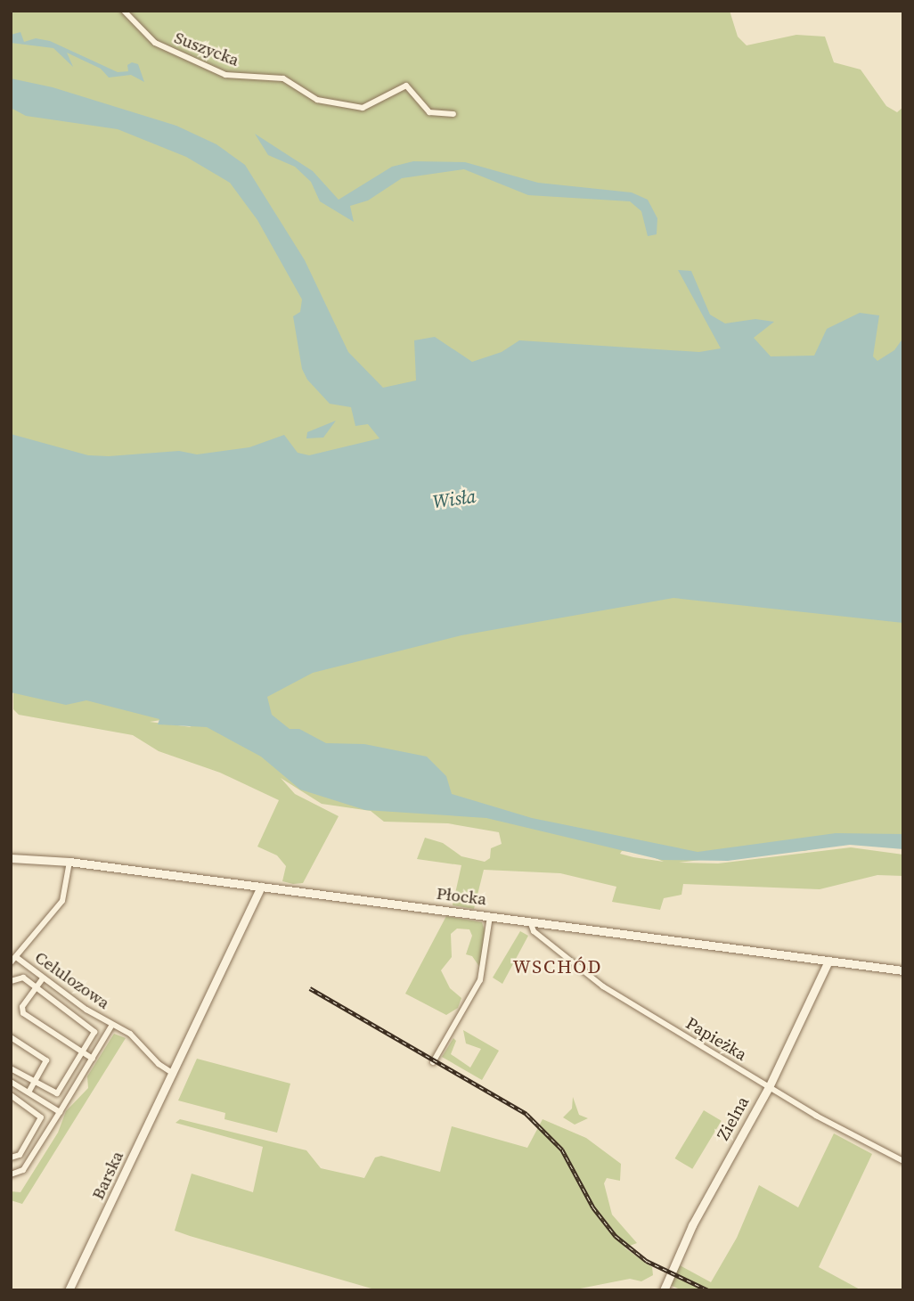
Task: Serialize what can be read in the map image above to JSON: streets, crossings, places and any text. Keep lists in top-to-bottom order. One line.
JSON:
{"streets":{"street":["Suszycka","Płocka","Celulozowa","Papieżka","Zielna","Barska"]},"crossings":[["Płocka","Celulozowa"],["Płocka","Papieżka"],["Płocka","Zielna"],["Płocka","Barska"],["Papieżka","Zielna"]],"districts":["WSCHÓD"],"water":["Wisła"]}
